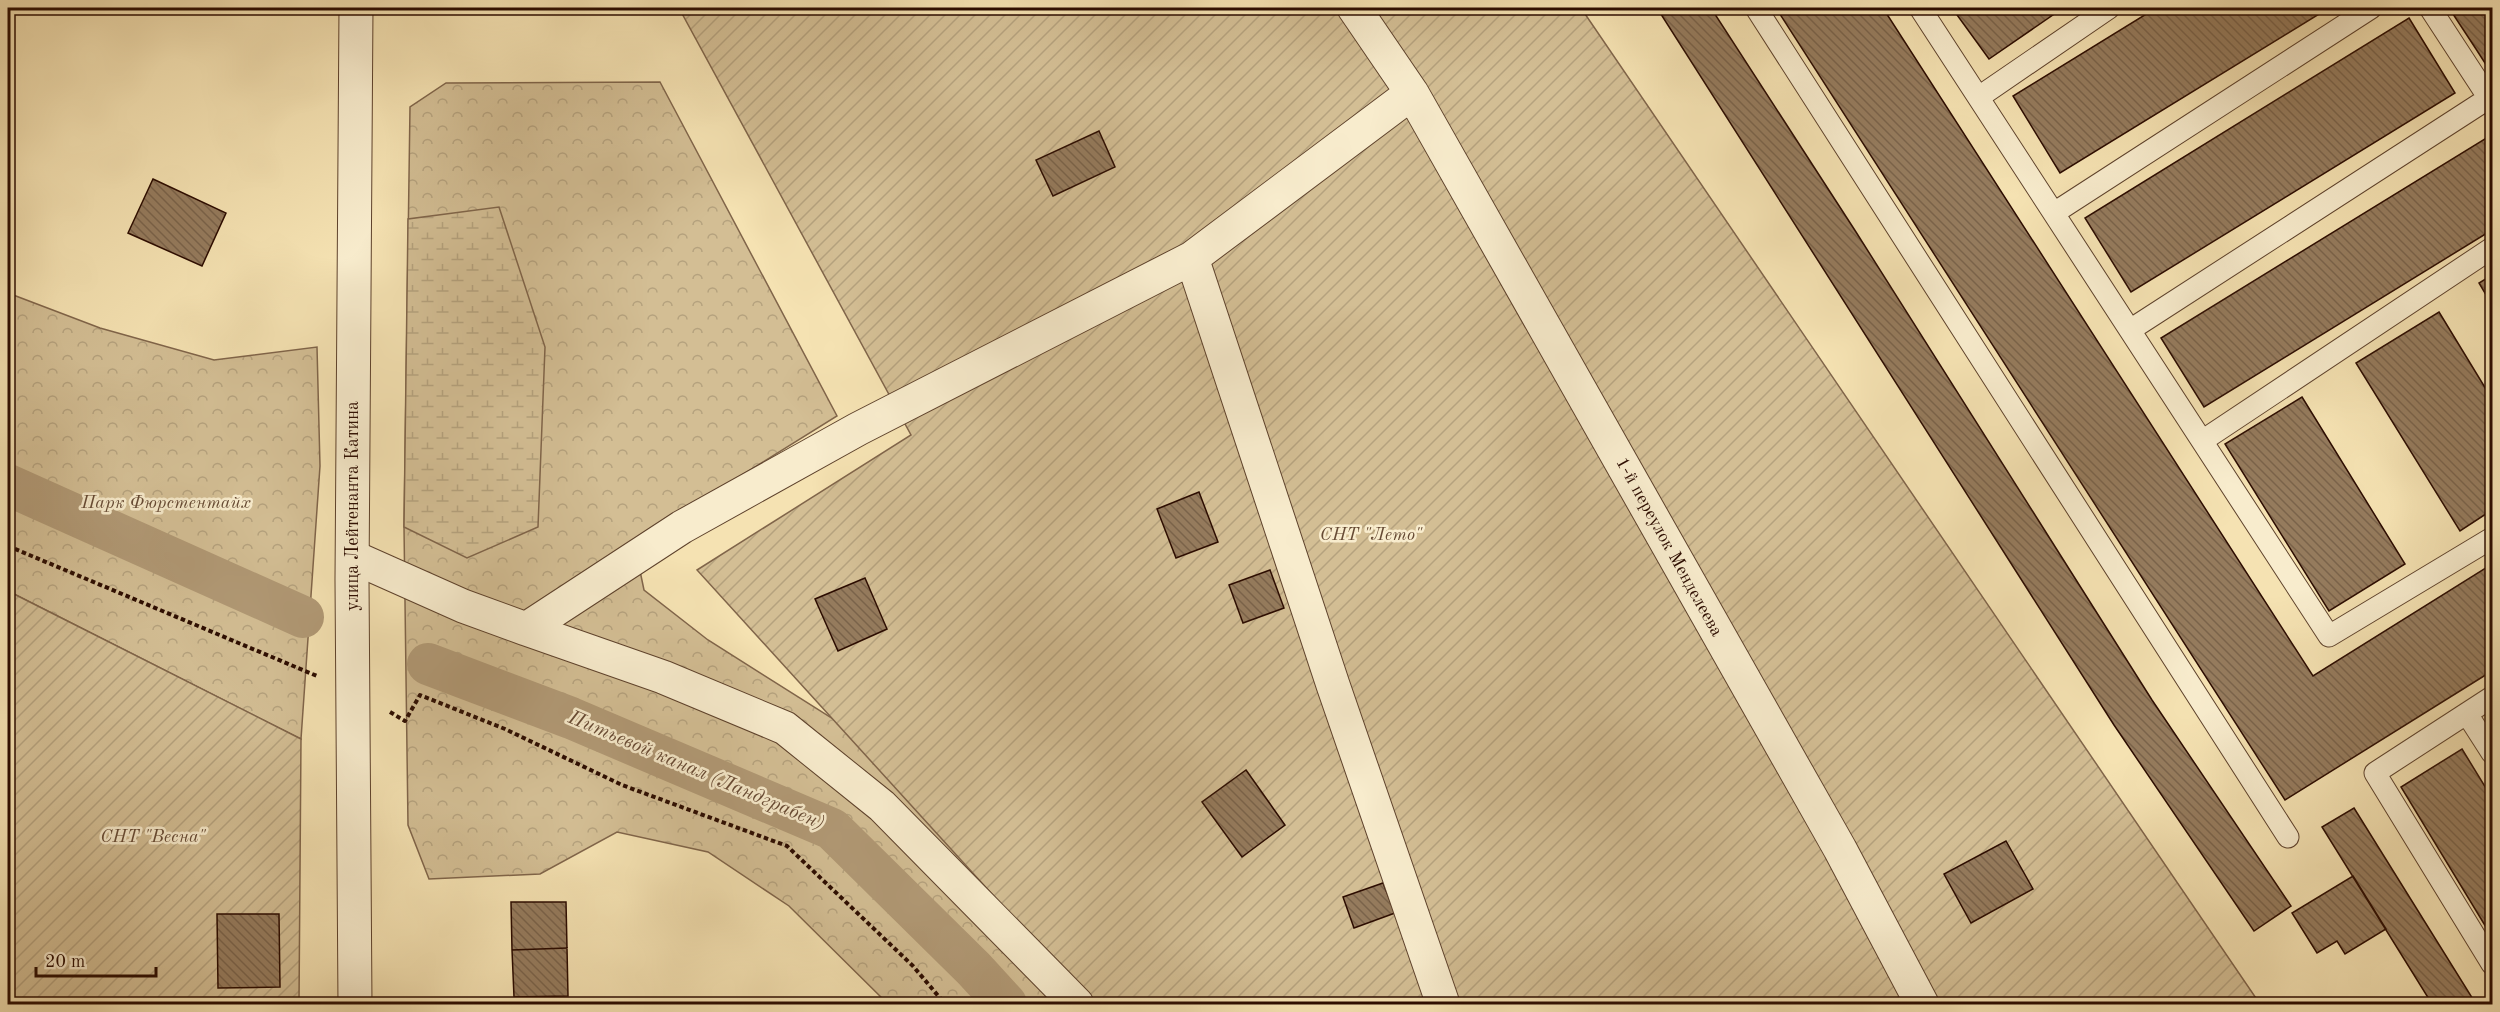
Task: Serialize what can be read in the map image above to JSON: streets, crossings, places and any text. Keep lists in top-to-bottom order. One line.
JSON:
{"streets":{"street":["улица Лейтенанта Катина","1-й переулок Менделеева"]},"water":["Питьевой канал (Ландграбен)"],"parks":["Парк Фюрстентайх","СНТ \"Лето\"","СНТ \"Весна\""],"scale_bar":"20 m"}
